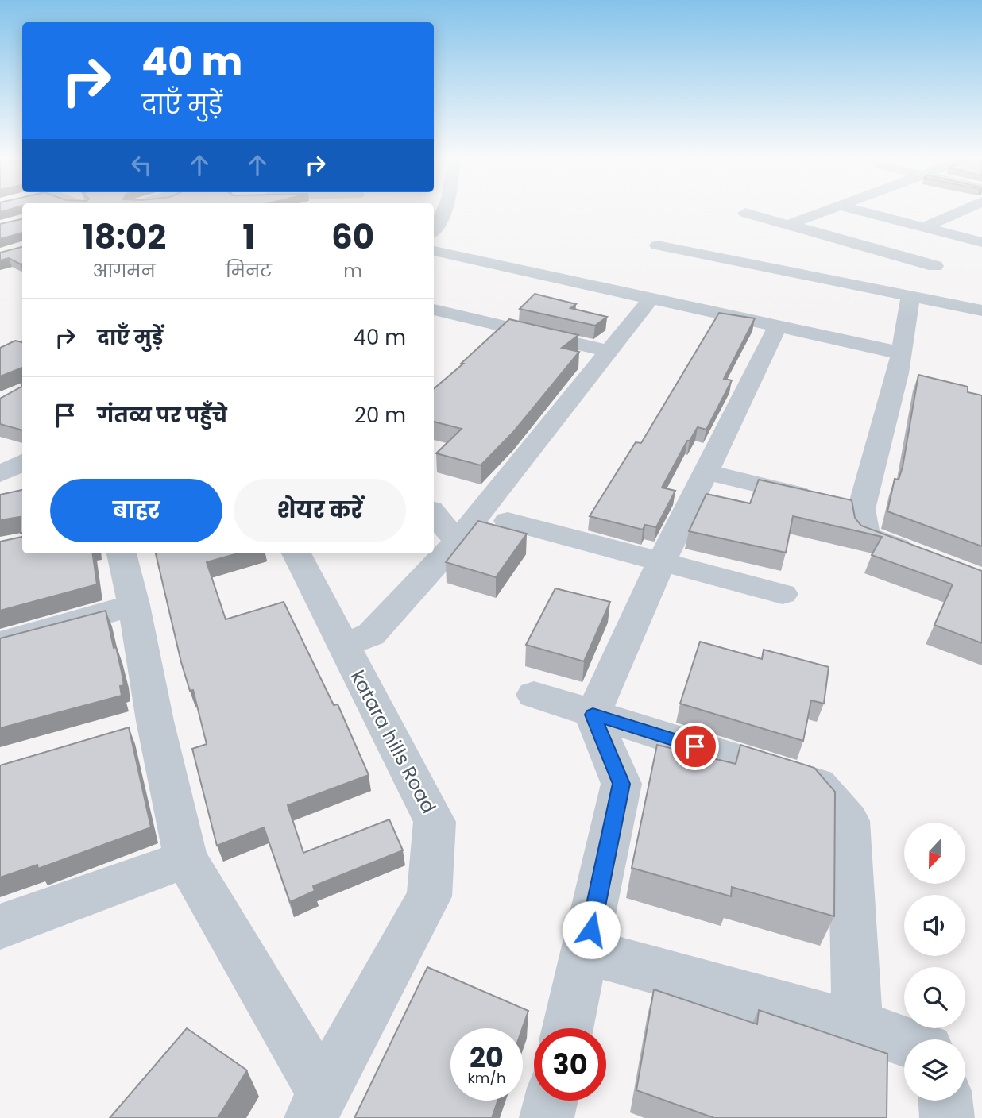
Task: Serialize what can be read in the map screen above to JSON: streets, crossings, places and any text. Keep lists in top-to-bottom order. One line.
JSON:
{"streets":{"street":["katara hills Road"]},"north":"bottom","page":{"turn":["40 m","दाएँ मुड़ें"],"eta":["18:02","आगमन","1","मिनट","60","m"],"list":[{"name":"दाएँ मुड़ें","value":"40 m"},{"name":"गंतव्य पर पहुँचे","value":"20 m"}],"buttons":["बाहर","शेयर करें"],"speed":"20 km/h","limit":"30"}}
